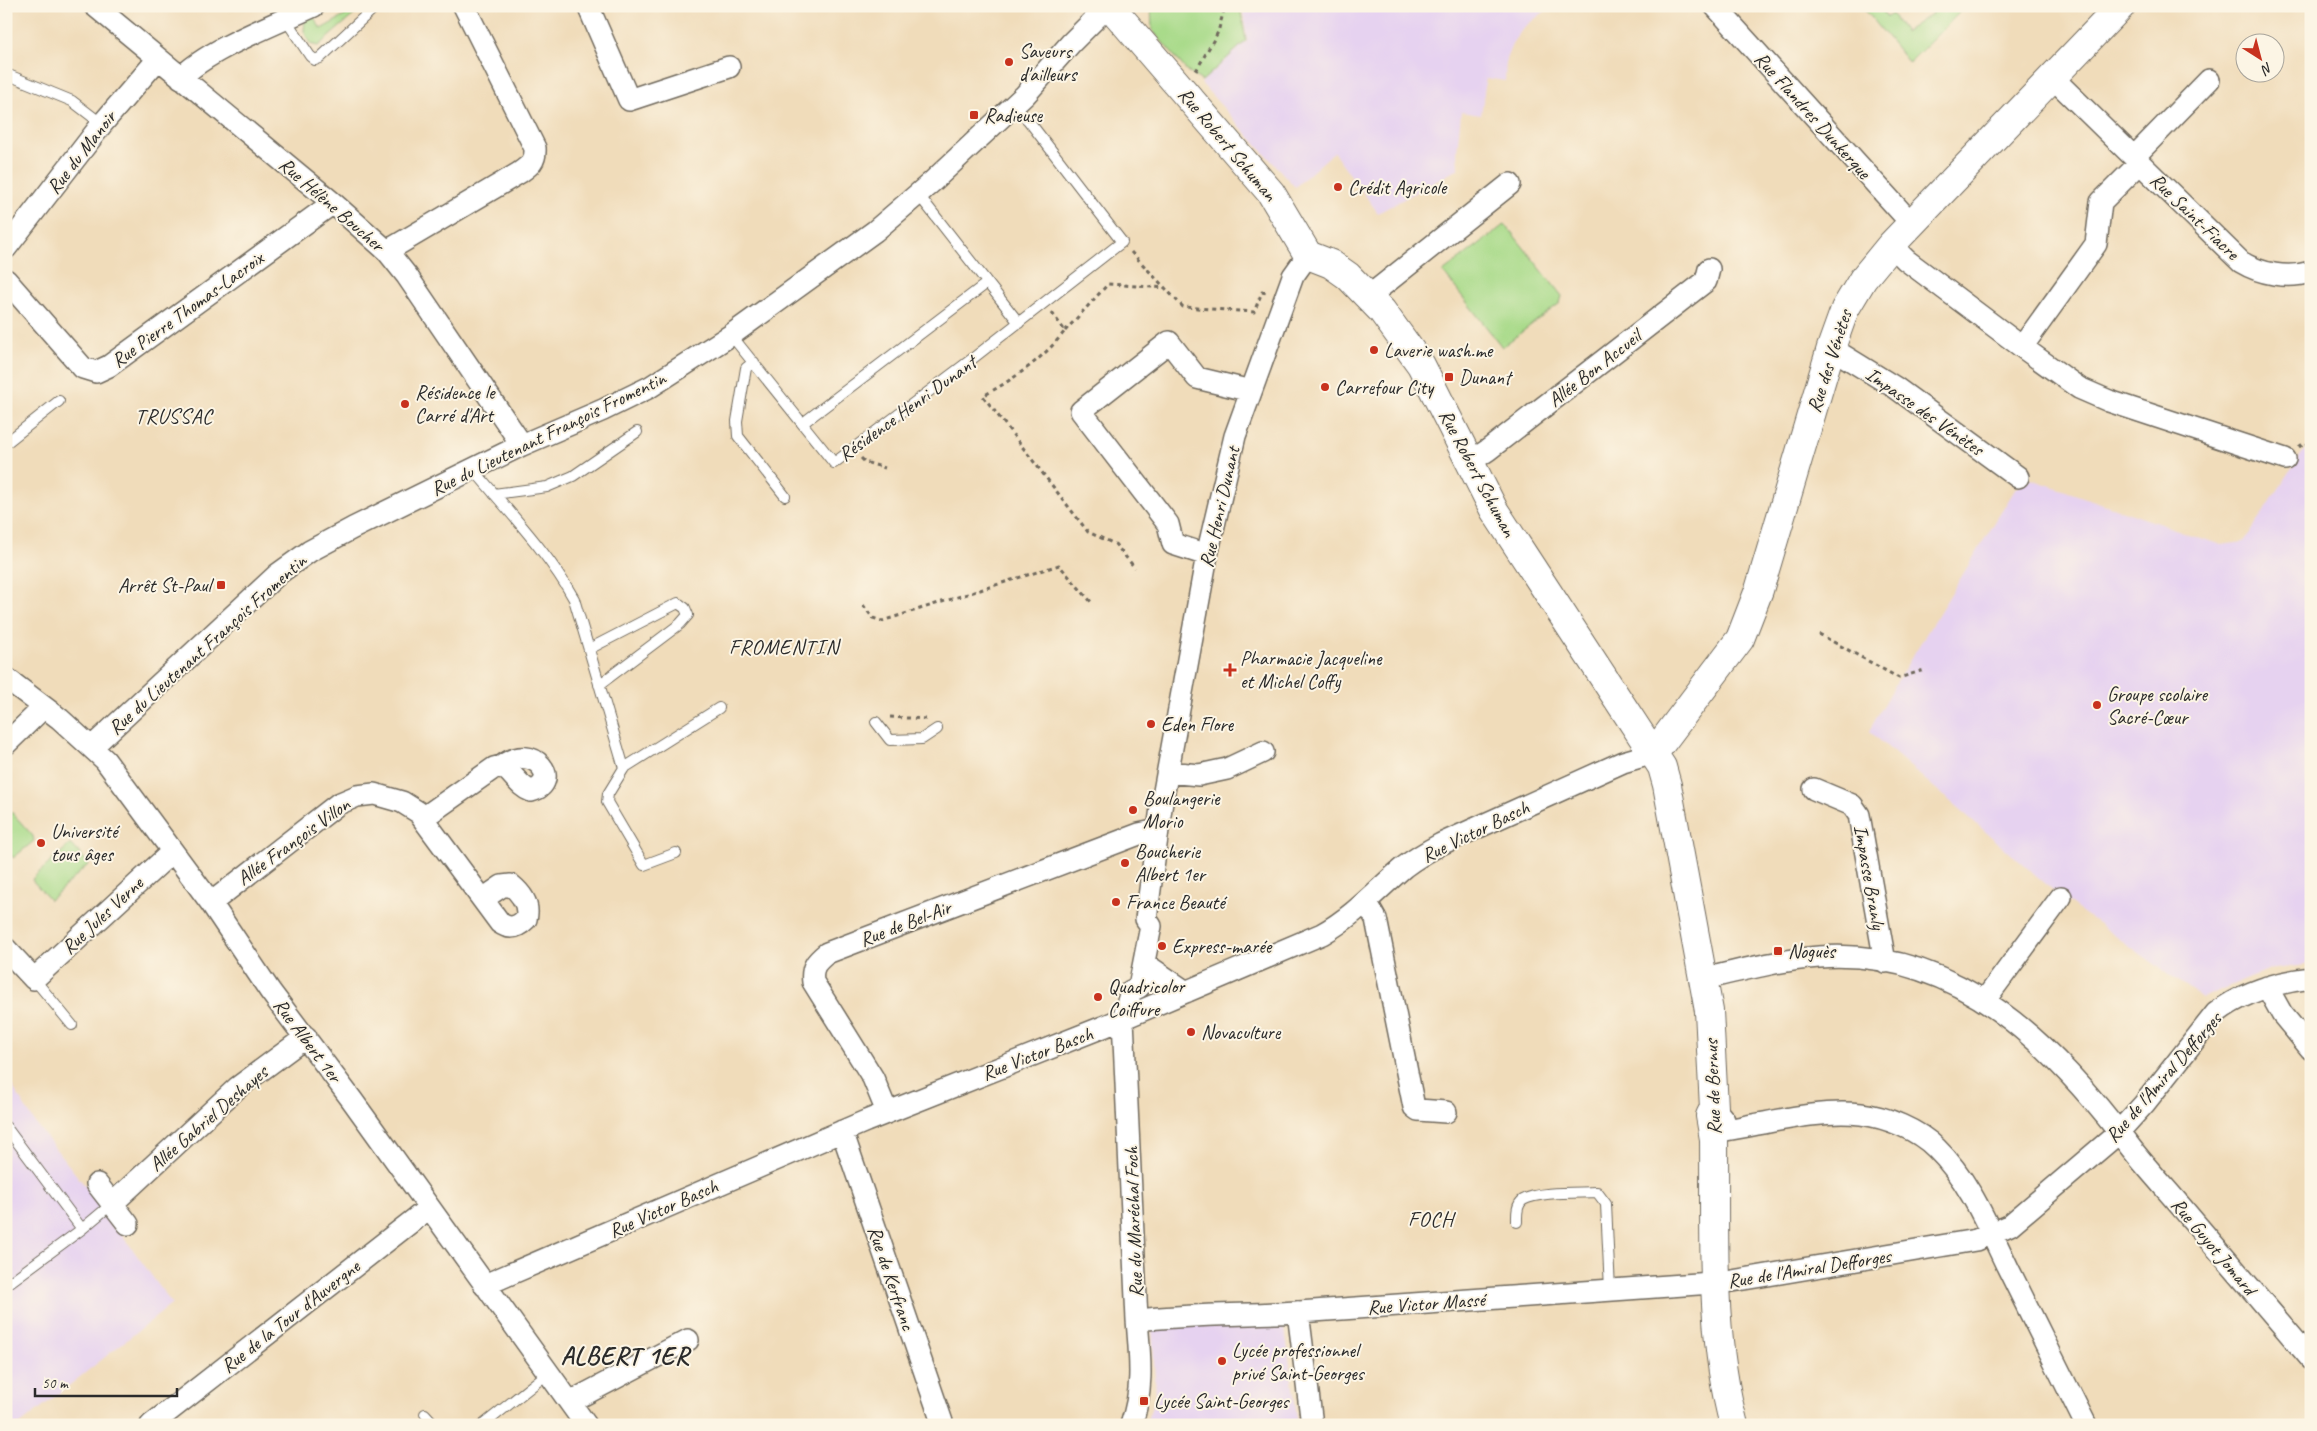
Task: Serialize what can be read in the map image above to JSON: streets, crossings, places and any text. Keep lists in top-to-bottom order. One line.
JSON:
{"streets":{"street":["Rue Flandres Dunkerque","Rue Robert Schuman","Rue du Manoir","Rue Hélène Boucher","Rue Saint-Fiacre","Rue Pierre Thomas-Lacroix","Rue des Vénètes","Allée Bon Accueil","Impasse des Vénètes","Rue du Lieutenant François Fromentin","Rue Henri Dunant","Rue Victor Basch","Allée François Villon","Impasse Branly","Rue Jules Verne","Rue de Bel-Air","Rue Albert 1er","Rue de l'Amiral Defforges","Rue de Bernus","Allée Gabriel Deshayes","Rue du Maréchal Foch","Rue Guyot Jomard","Rue de Kerfranc","Rue Victor Massé","Rue de la Tour d'Auvergne"],"lane":["Résidence Henri Dunant"]},"crossings":[["Rue Flandres Dunkerque","Rue des Vénètes"],["Rue Robert Schuman","Rue des Vénètes"],["Rue Robert Schuman","Allée Bon Accueil"],["Rue Robert Schuman","Rue du Lieutenant François Fromentin"],["Rue Robert Schuman","Rue Henri Dunant"],["Rue Robert Schuman","Rue Victor Basch"],["Rue Robert Schuman","Rue de Bernus"],["Rue du Manoir","Rue Hélène Boucher"],["Rue Hélène Boucher","Rue Pierre Thomas-Lacroix"],["Rue Hélène Boucher","Rue du Lieutenant François Fromentin"],["Rue Saint-Fiacre","Rue des Vénètes"],["Rue des Vénètes","Impasse des Vénètes"],["Rue des Vénètes","Rue Victor Basch"],["Rue des Vénètes","Rue de Bernus"],["Résidence Henri Dunant","Rue du Lieutenant François Fromentin"],["Rue du Lieutenant François Fromentin","Rue Albert 1er"],["Rue Henri Dunant","Rue Victor Basch"],["Rue Henri Dunant","Rue de Bel-Air"],["Rue Henri Dunant","Rue du Maréchal Foch"],["Rue Victor Basch","Rue de Bel-Air"],["Rue Victor Basch","Rue Albert 1er"],["Rue Victor Basch","Rue de Bernus"],["Rue Victor Basch","Rue du Maréchal Foch"],["Rue Victor Basch","Rue de Kerfranc"],["Allée François Villon","Rue Albert 1er"],["Impasse Branly","Rue Guyot Jomard"],["Rue Jules Verne","Rue Albert 1er"],["Rue Albert 1er","Allée Gabriel Deshayes"],["Rue Albert 1er","Rue de la Tour d'Auvergne"],["Rue de l'Amiral Defforges","Rue de Bernus"],["Rue de l'Amiral Defforges","Rue Guyot Jomard"],["Rue de l'Amiral Defforges","Rue Victor Massé"],["Rue de Bernus","Rue Guyot Jomard"],["Rue de Bernus","Rue Victor Massé"],["Rue du Maréchal Foch","Rue Victor Massé"]],"districts":["TRUSSAC","FROMENTIN","FOCH","ALBERT 1ER"],"places":{"other":["Saveurs d'ailleurs","Crédit Agricole","Laverie wash.me","Carrefour City","Résidence le Carré d'Art","Groupe scolaire Sacré-Cœur","Eden Flore","Boulangerie Morio","Université tous âges","Boucherie Albert 1er","France Beauté","Express-marée","Quadricolor Coiffure","Novaculture","Lycée professionnel privé Saint-Georges"],"transit":["Radieuse","Dunant","Arrêt St-Paul","Noguès","Lycée Saint-Georges"],"health":["Pharmacie Jacqueline et Michel Coffy"]},"scale_bar":"50 m","north":"bottom right"}
